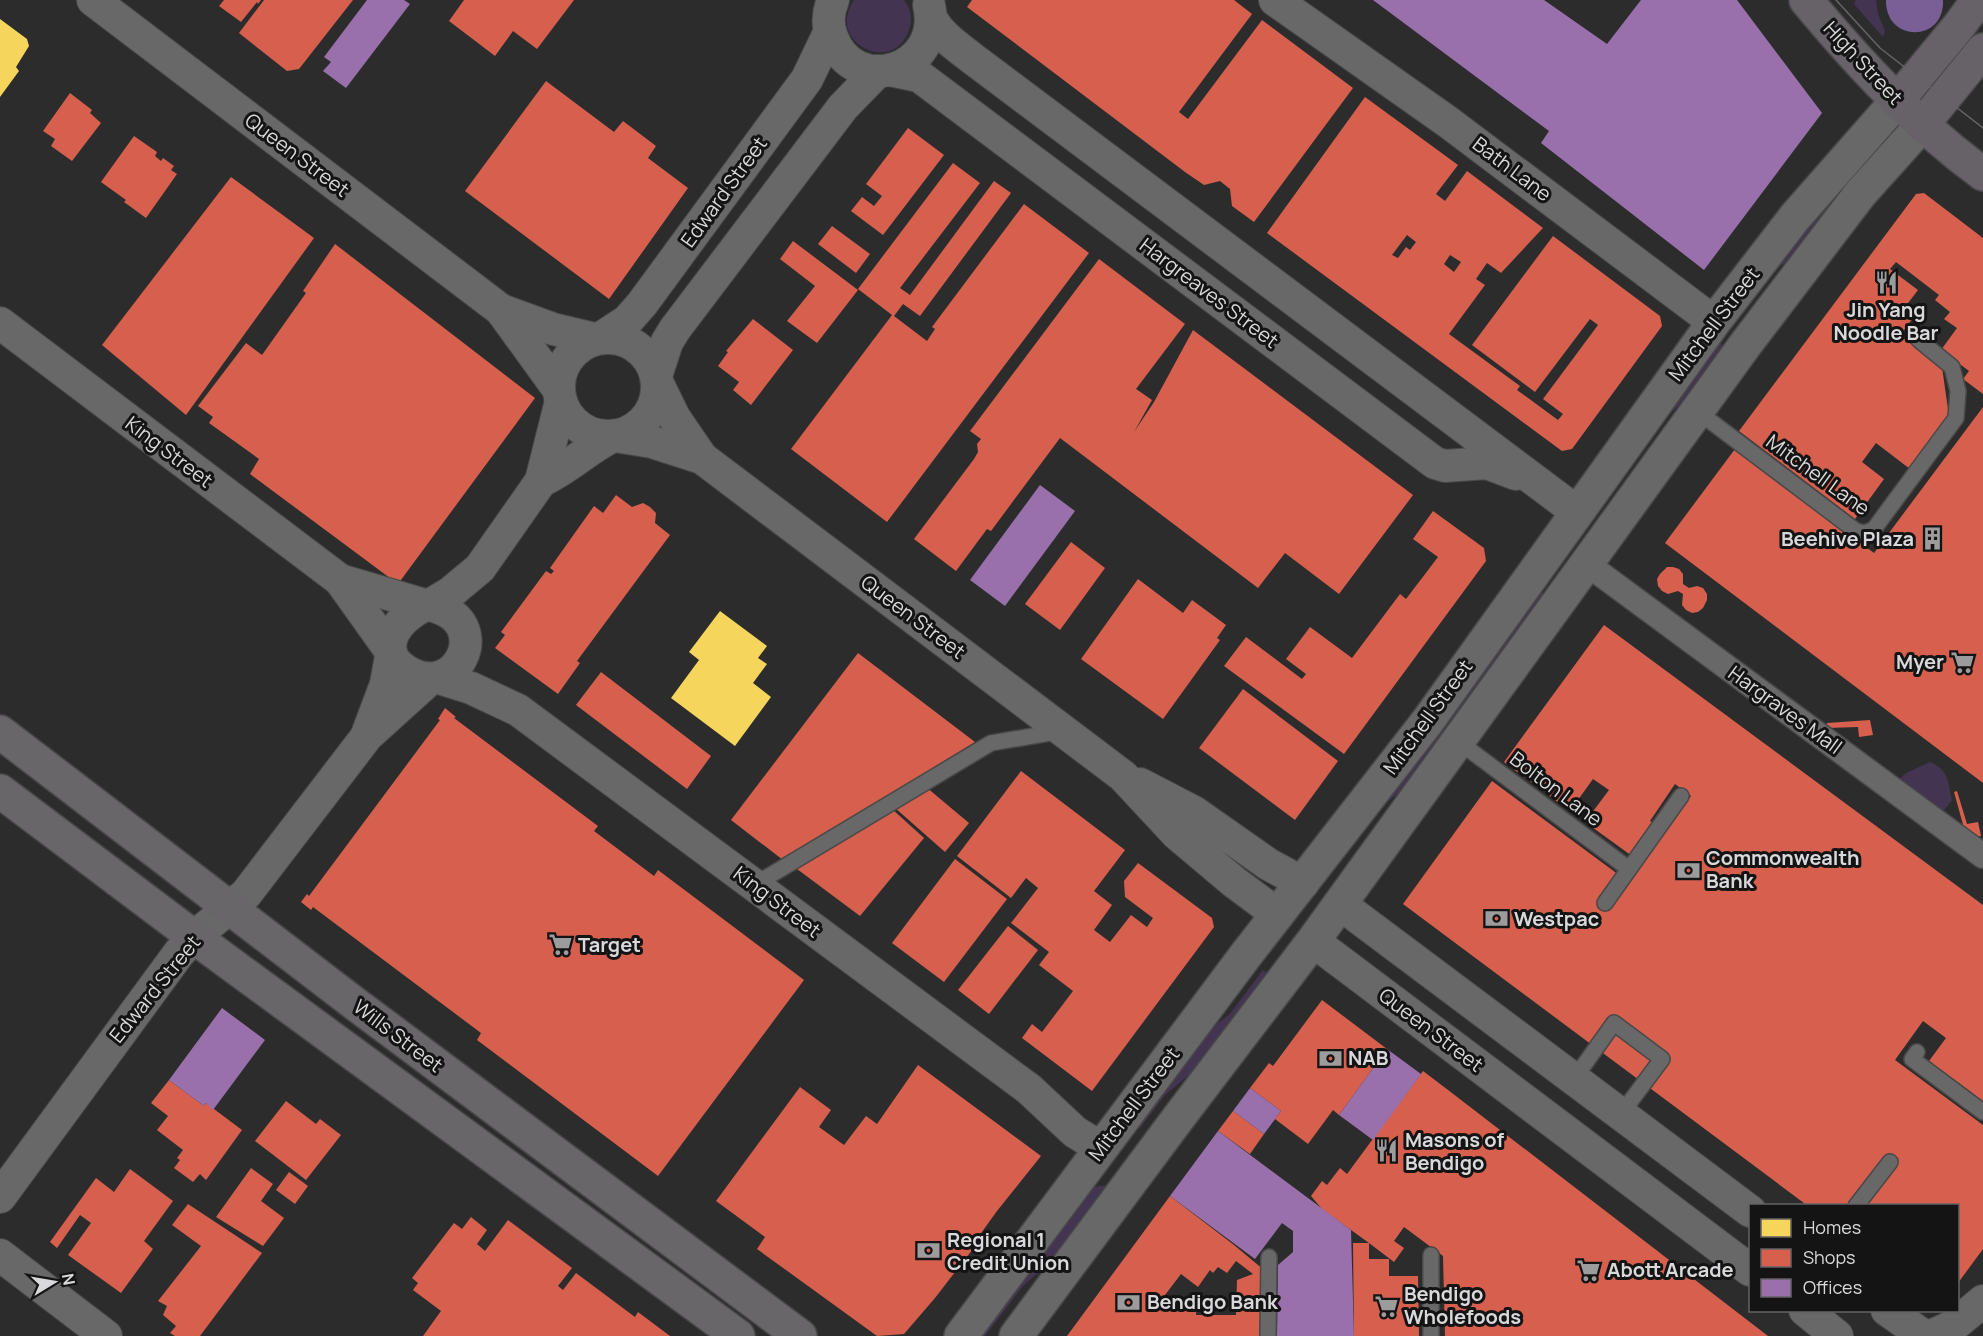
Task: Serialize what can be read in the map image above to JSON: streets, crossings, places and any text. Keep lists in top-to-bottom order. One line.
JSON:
{"streets":{"highway":["High Street"],"main road":["Wills Street"],"street":["Queen Street","Bath Lane","Edward Street","Hargreaves Street","Mitchell Street","King Street","Hargraves Mall"],"lane":["Mitchell Lane","Bolton Lane"]},"crossings":[["High Street","Mitchell Street"],["Queen Street","Edward Street"],["Queen Street","Mitchell Street"],["Bath Lane","Mitchell Street"],["Edward Street","Hargreaves Street"],["Edward Street","King Street"],["Edward Street","Wills Street"],["Mitchell Street","King Street"],["Mitchell Street","Mitchell Lane"],["Mitchell Street","Hargraves Mall"],["Mitchell Street","Bolton Lane"]],"places":{"restaurant":["Jin Yang Noodle Bar","Masons of Bendigo"],"building":["Beehive Plaza"],"supermarket":["Myer","Target","Abott Arcade","Bendigo Wholefoods"],"bank":["Commonwealth Bank","Westpac","NAB","Regional 1 Credit Union","Bendigo Bank"]},"legend":["Homes","Shops","Offices"],"north":"right"}
